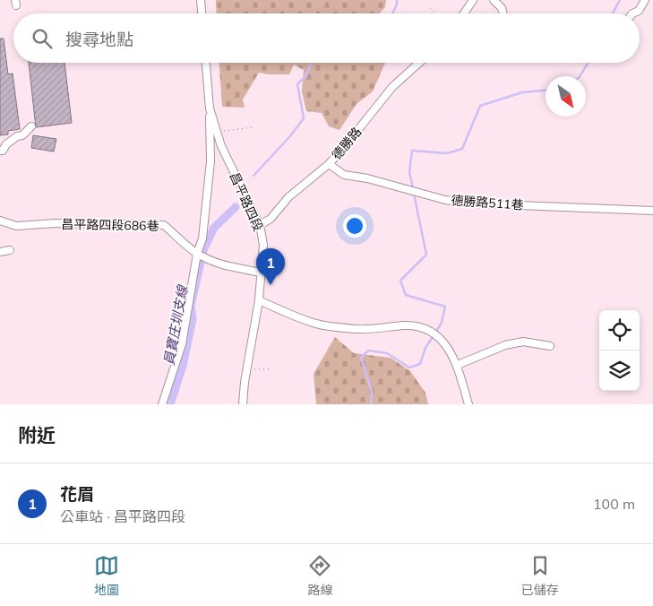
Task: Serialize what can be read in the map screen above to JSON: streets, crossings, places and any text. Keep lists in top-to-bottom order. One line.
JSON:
{"streets":{"street":["德勝路","昌平路四段","德勝路511巷","昌平路四段686巷"]},"crossings":[["德勝路","昌平路四段"],["德勝路","德勝路511巷"],["昌平路四段","昌平路四段686巷"]],"water":["員寶庄圳支線"],"north":"bottom right","page":{"search":"搜尋地點","pins":"1","heading":"附近","list":[{"mark":"1","name":"花眉","note":"公車站 · 昌平路四段","value":"100 m"}],"nav":["地圖","路線","已儲存"]}}
